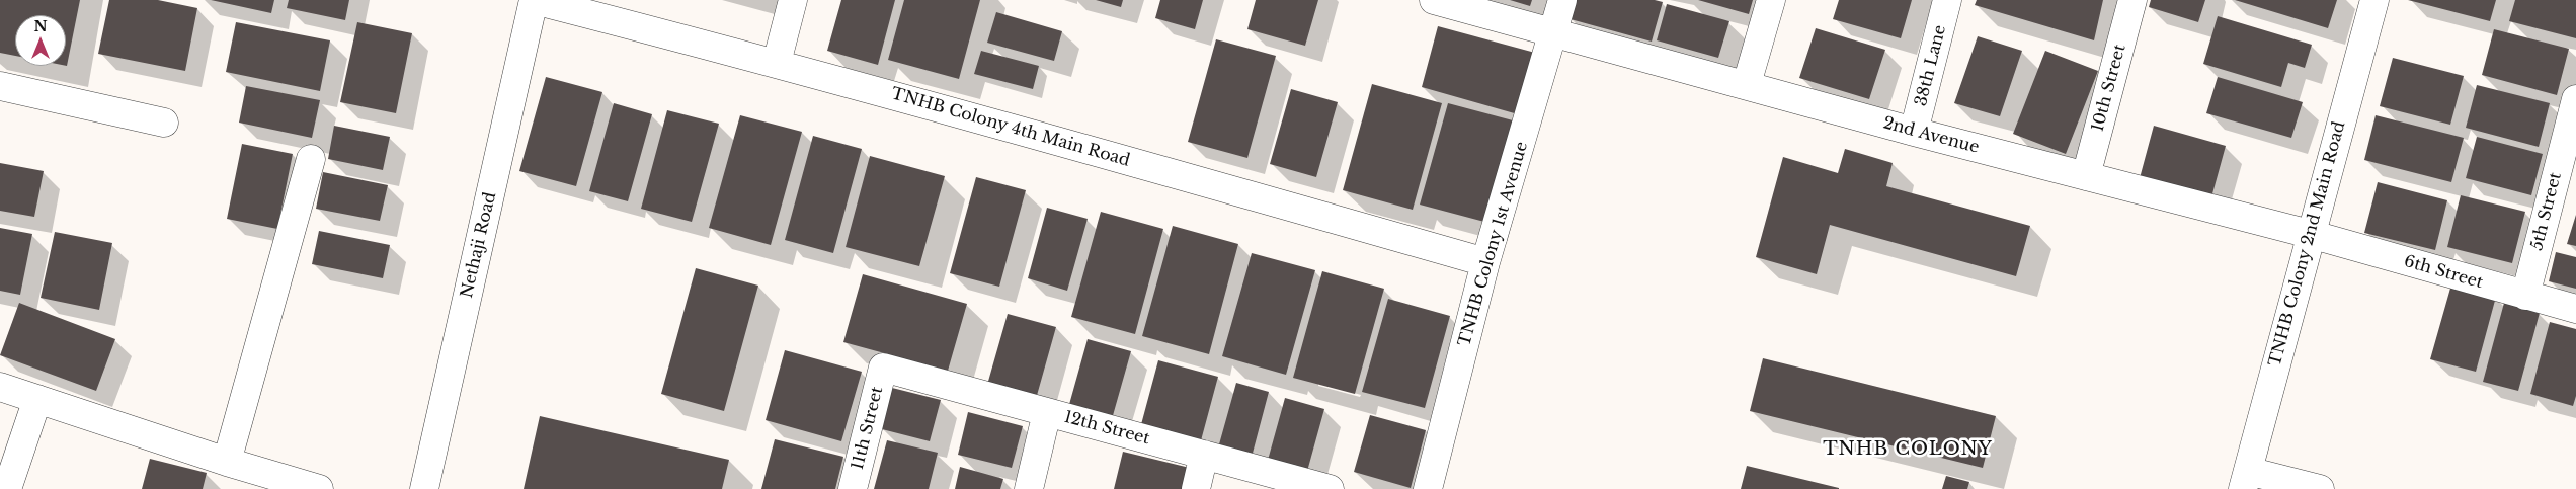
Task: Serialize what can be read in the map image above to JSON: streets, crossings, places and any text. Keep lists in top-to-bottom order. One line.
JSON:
{"streets":{"street":["38th Lane","10th Street","TNHB Colony 4th Main Road","2nd Avenue","5th Street","TNHB Colony 1st Avenue","TNHB Colony 2nd Main Road","Nethaji Road","6th Street","11th Street","12th Street"]},"crossings":[["38th Lane","2nd Avenue"],["10th Street","2nd Avenue"],["TNHB Colony 4th Main Road","TNHB Colony 1st Avenue"],["TNHB Colony 4th Main Road","Nethaji Road"],["2nd Avenue","TNHB Colony 1st Avenue"],["2nd Avenue","TNHB Colony 2nd Main Road"],["2nd Avenue","6th Street"],["5th Street","6th Street"],["TNHB Colony 2nd Main Road","6th Street"],["11th Street","12th Street"]],"districts":["TNHB COLONY"],"north":"top"}
